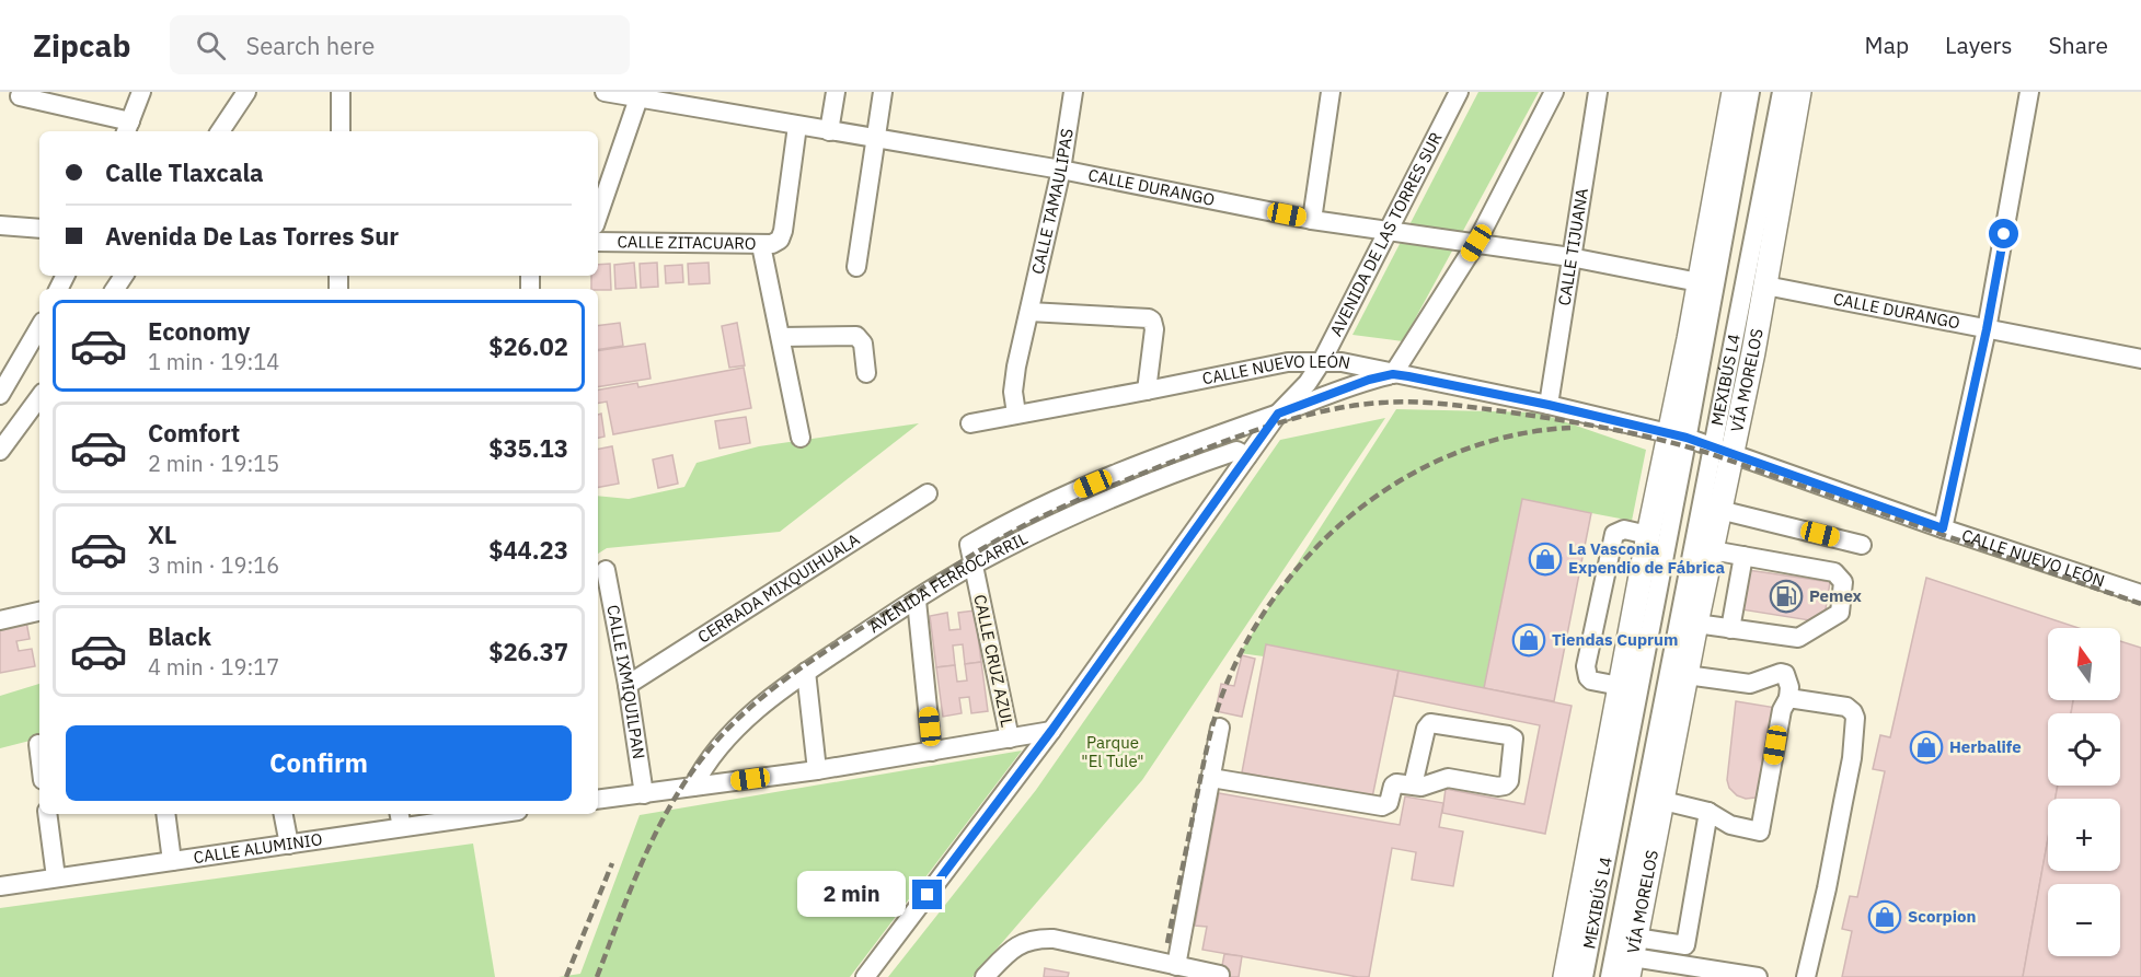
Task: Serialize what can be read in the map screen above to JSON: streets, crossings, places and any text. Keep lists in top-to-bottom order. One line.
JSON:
{"streets":{"main road":["VÍA MORELOS"],"street":["CALLE DURANGO","CALLE TAMAULIPAS","AVENIDA DE LAS TORRES SUR","CALLE ZITACUARO","CALLE TIJUANA","CALLE NUEVO LEÓN","MEXIBÚS L4","AVENIDA FERROCARRIL","CERRADA MIXQUIHUALA","CALLE CRUZ AZUL","CALLE IXMIQUILPAN","CALLE ALUMINIO"]},"crossings":[["CALLE DURANGO","CALLE TAMAULIPAS"],["CALLE DURANGO","AVENIDA DE LAS TORRES SUR"],["CALLE DURANGO","CALLE ZITACUARO"],["CALLE DURANGO","CALLE TIJUANA"],["CALLE DURANGO","VÍA MORELOS"],["CALLE TAMAULIPAS","CALLE NUEVO LEÓN"],["AVENIDA DE LAS TORRES SUR","CALLE NUEVO LEÓN"],["AVENIDA DE LAS TORRES SUR","AVENIDA FERROCARRIL"],["CALLE TIJUANA","CALLE NUEVO LEÓN"],["CALLE NUEVO LEÓN","MEXIBÚS L4"],["CALLE NUEVO LEÓN","VÍA MORELOS"],["CALLE NUEVO LEÓN","AVENIDA FERROCARRIL"],["MEXIBÚS L4","VÍA MORELOS"],["AVENIDA FERROCARRIL","CALLE CRUZ AZUL"],["CERRADA MIXQUIHUALA","CALLE IXMIQUILPAN"]],"parks":["Parque \"El Tule\""],"places":{"shop":["La Vasconia Expendio de Fábrica","Tiendas Cuprum","Herbalife","Scorpion"],"fuel station":["Pemex"]},"north":"top","page":{"header":"Zipcab","search":"Search here","nav":["Map","Layers","Share"],"banner":["Calle Tlaxcala","Avenida De Las Torres Sur"],"list":[{"name":"Economy","note":"1 min · 19:14","value":"$26.02"},{"name":"Comfort","note":"2 min · 19:15","value":"$35.13"},{"name":"XL","note":"3 min · 19:16","value":"$44.23"},{"name":"Black","note":"4 min · 19:17","value":"$26.37"}],"map_buttons":["+","−"],"buttons":"Confirm","bubble":"2 min"}}
